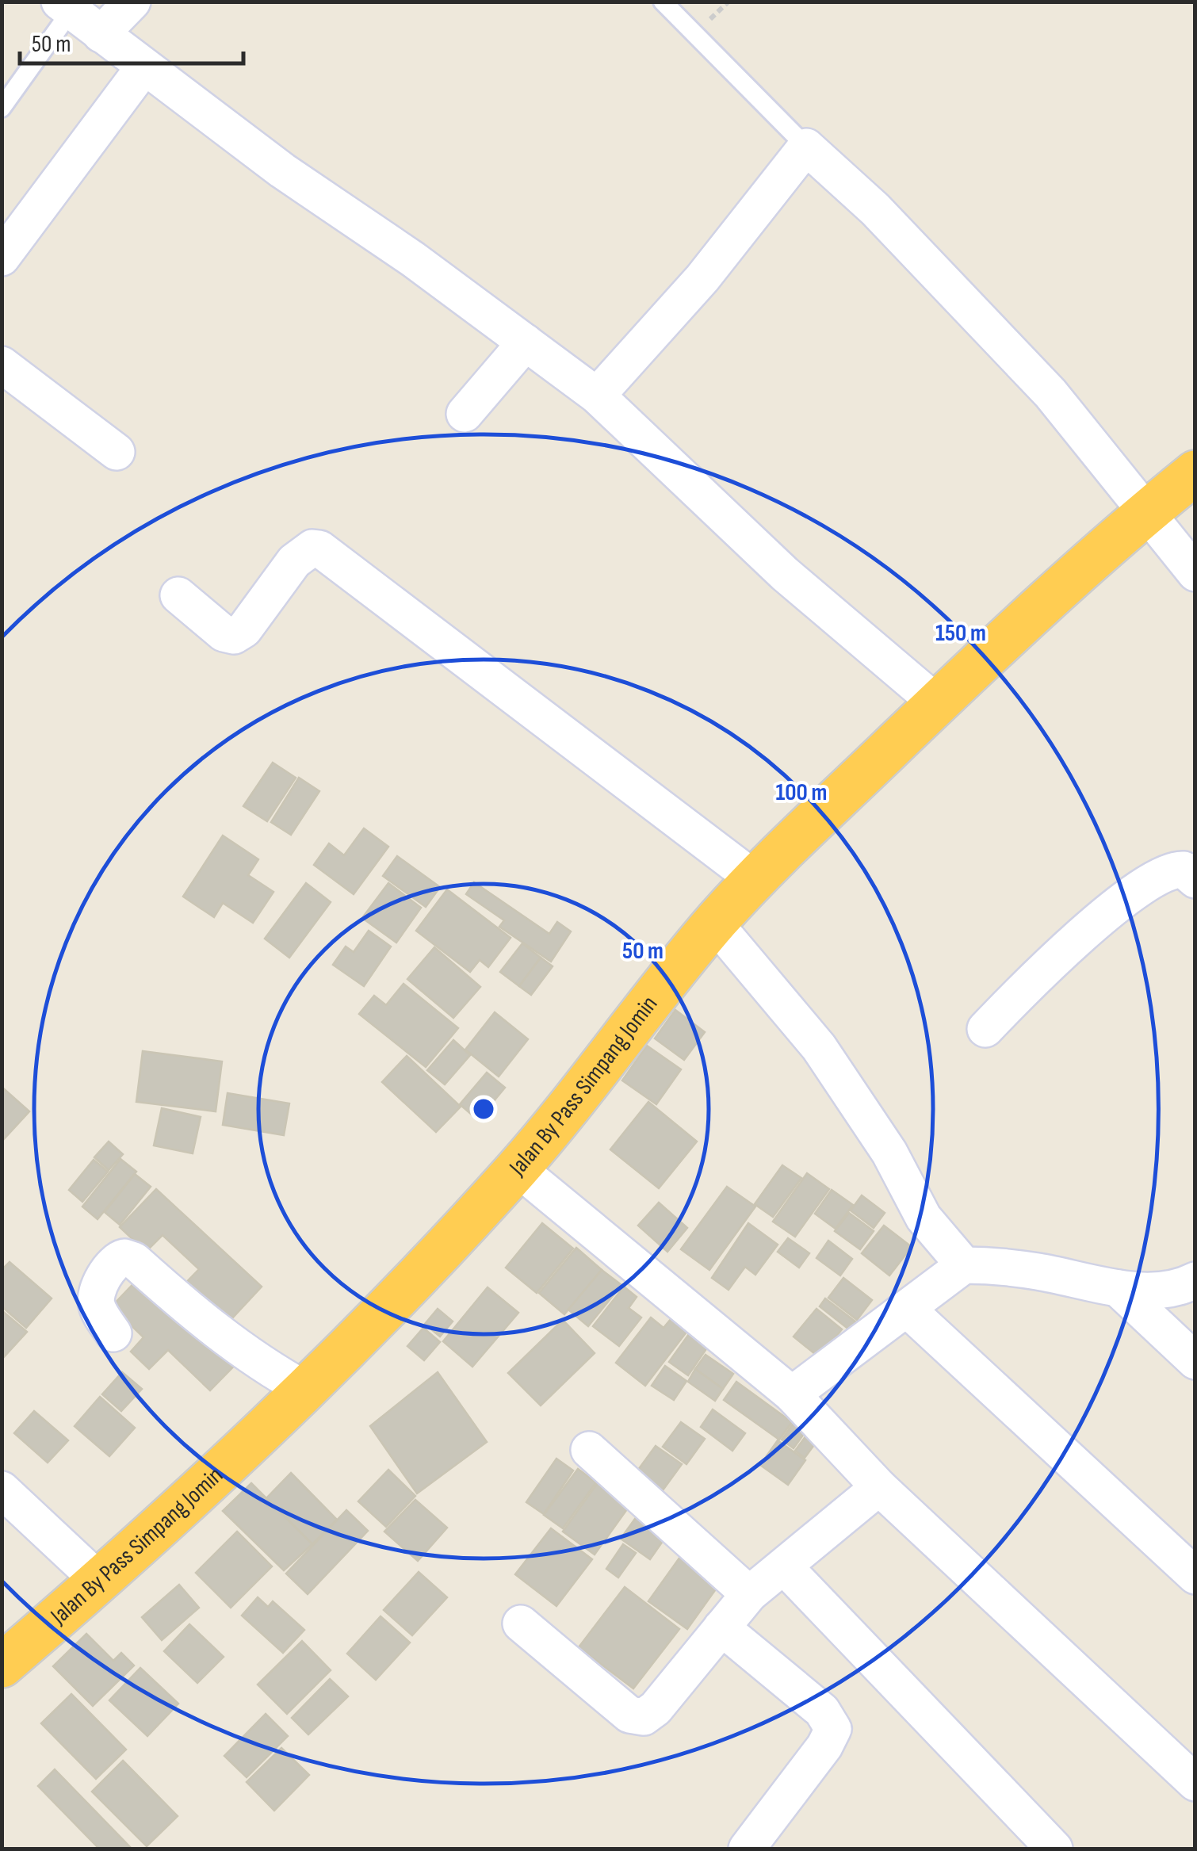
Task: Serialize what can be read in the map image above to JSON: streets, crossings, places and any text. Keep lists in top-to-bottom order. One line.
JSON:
{"streets":{"highway":["Jalan By Pass Simpang Jomin"]},"scale_bar":"50 m","rings":["150 m","100 m","50 m"]}
